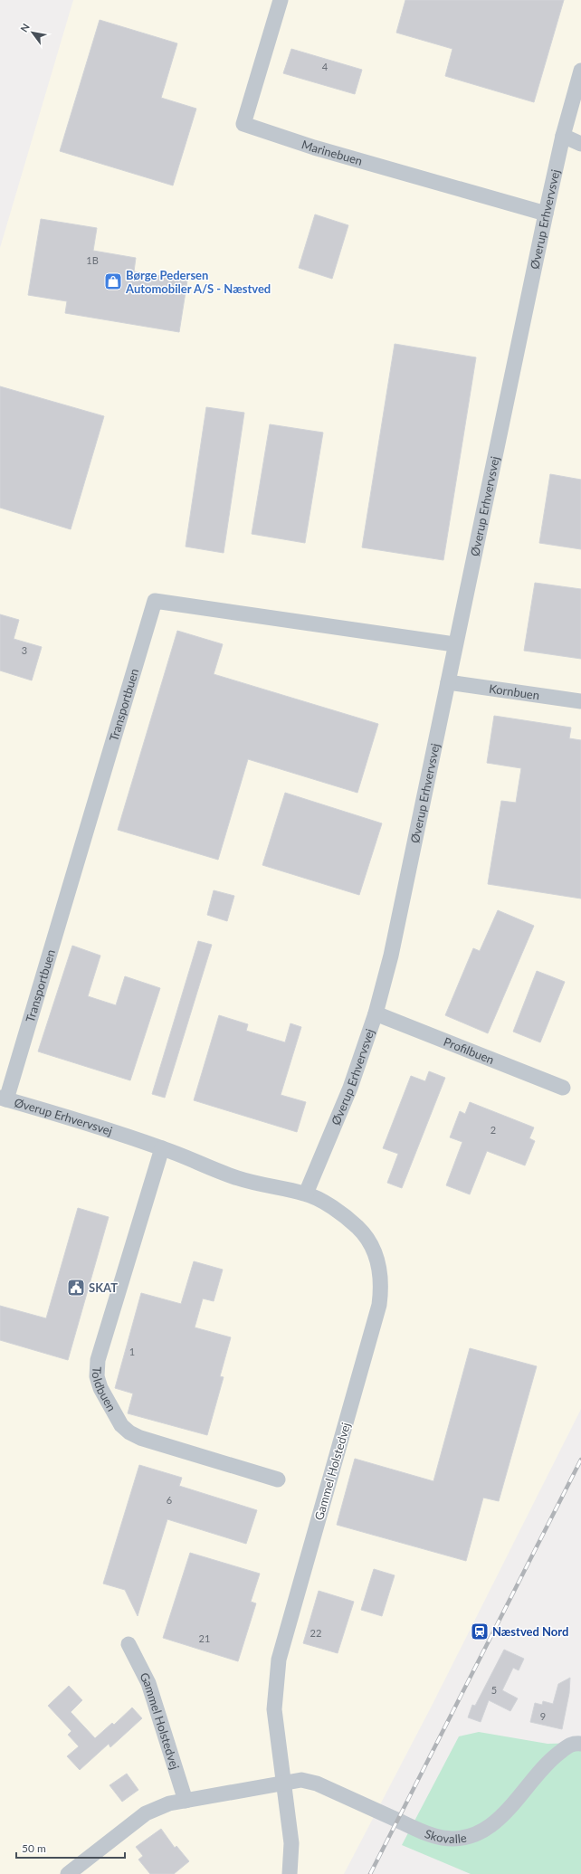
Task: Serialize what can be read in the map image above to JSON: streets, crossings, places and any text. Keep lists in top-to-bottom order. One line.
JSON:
{"streets":{"street":["Marinebuen","Øverup Erhvervsvej","Kornbuen","Transportbuen","Profilbuen","Toldbuen","Gammel Holstedvej","Skovalle"]},"crossings":[["Marinebuen","Øverup Erhvervsvej"],["Øverup Erhvervsvej","Kornbuen"],["Øverup Erhvervsvej","Transportbuen"],["Øverup Erhvervsvej","Profilbuen"],["Øverup Erhvervsvej","Toldbuen"],["Øverup Erhvervsvej","Gammel Holstedvej"],["Gammel Holstedvej","Skovalle"]],"places":{"shop":["Børge Pedersen Automobiler A/S - Næstved"],"public building":["SKAT"],"station":["Næstved Nord"]},"house_numbers":["4","1B","3","2","1","6","22","21","5","9"],"scale_bar":"50 m","north":"top left"}
